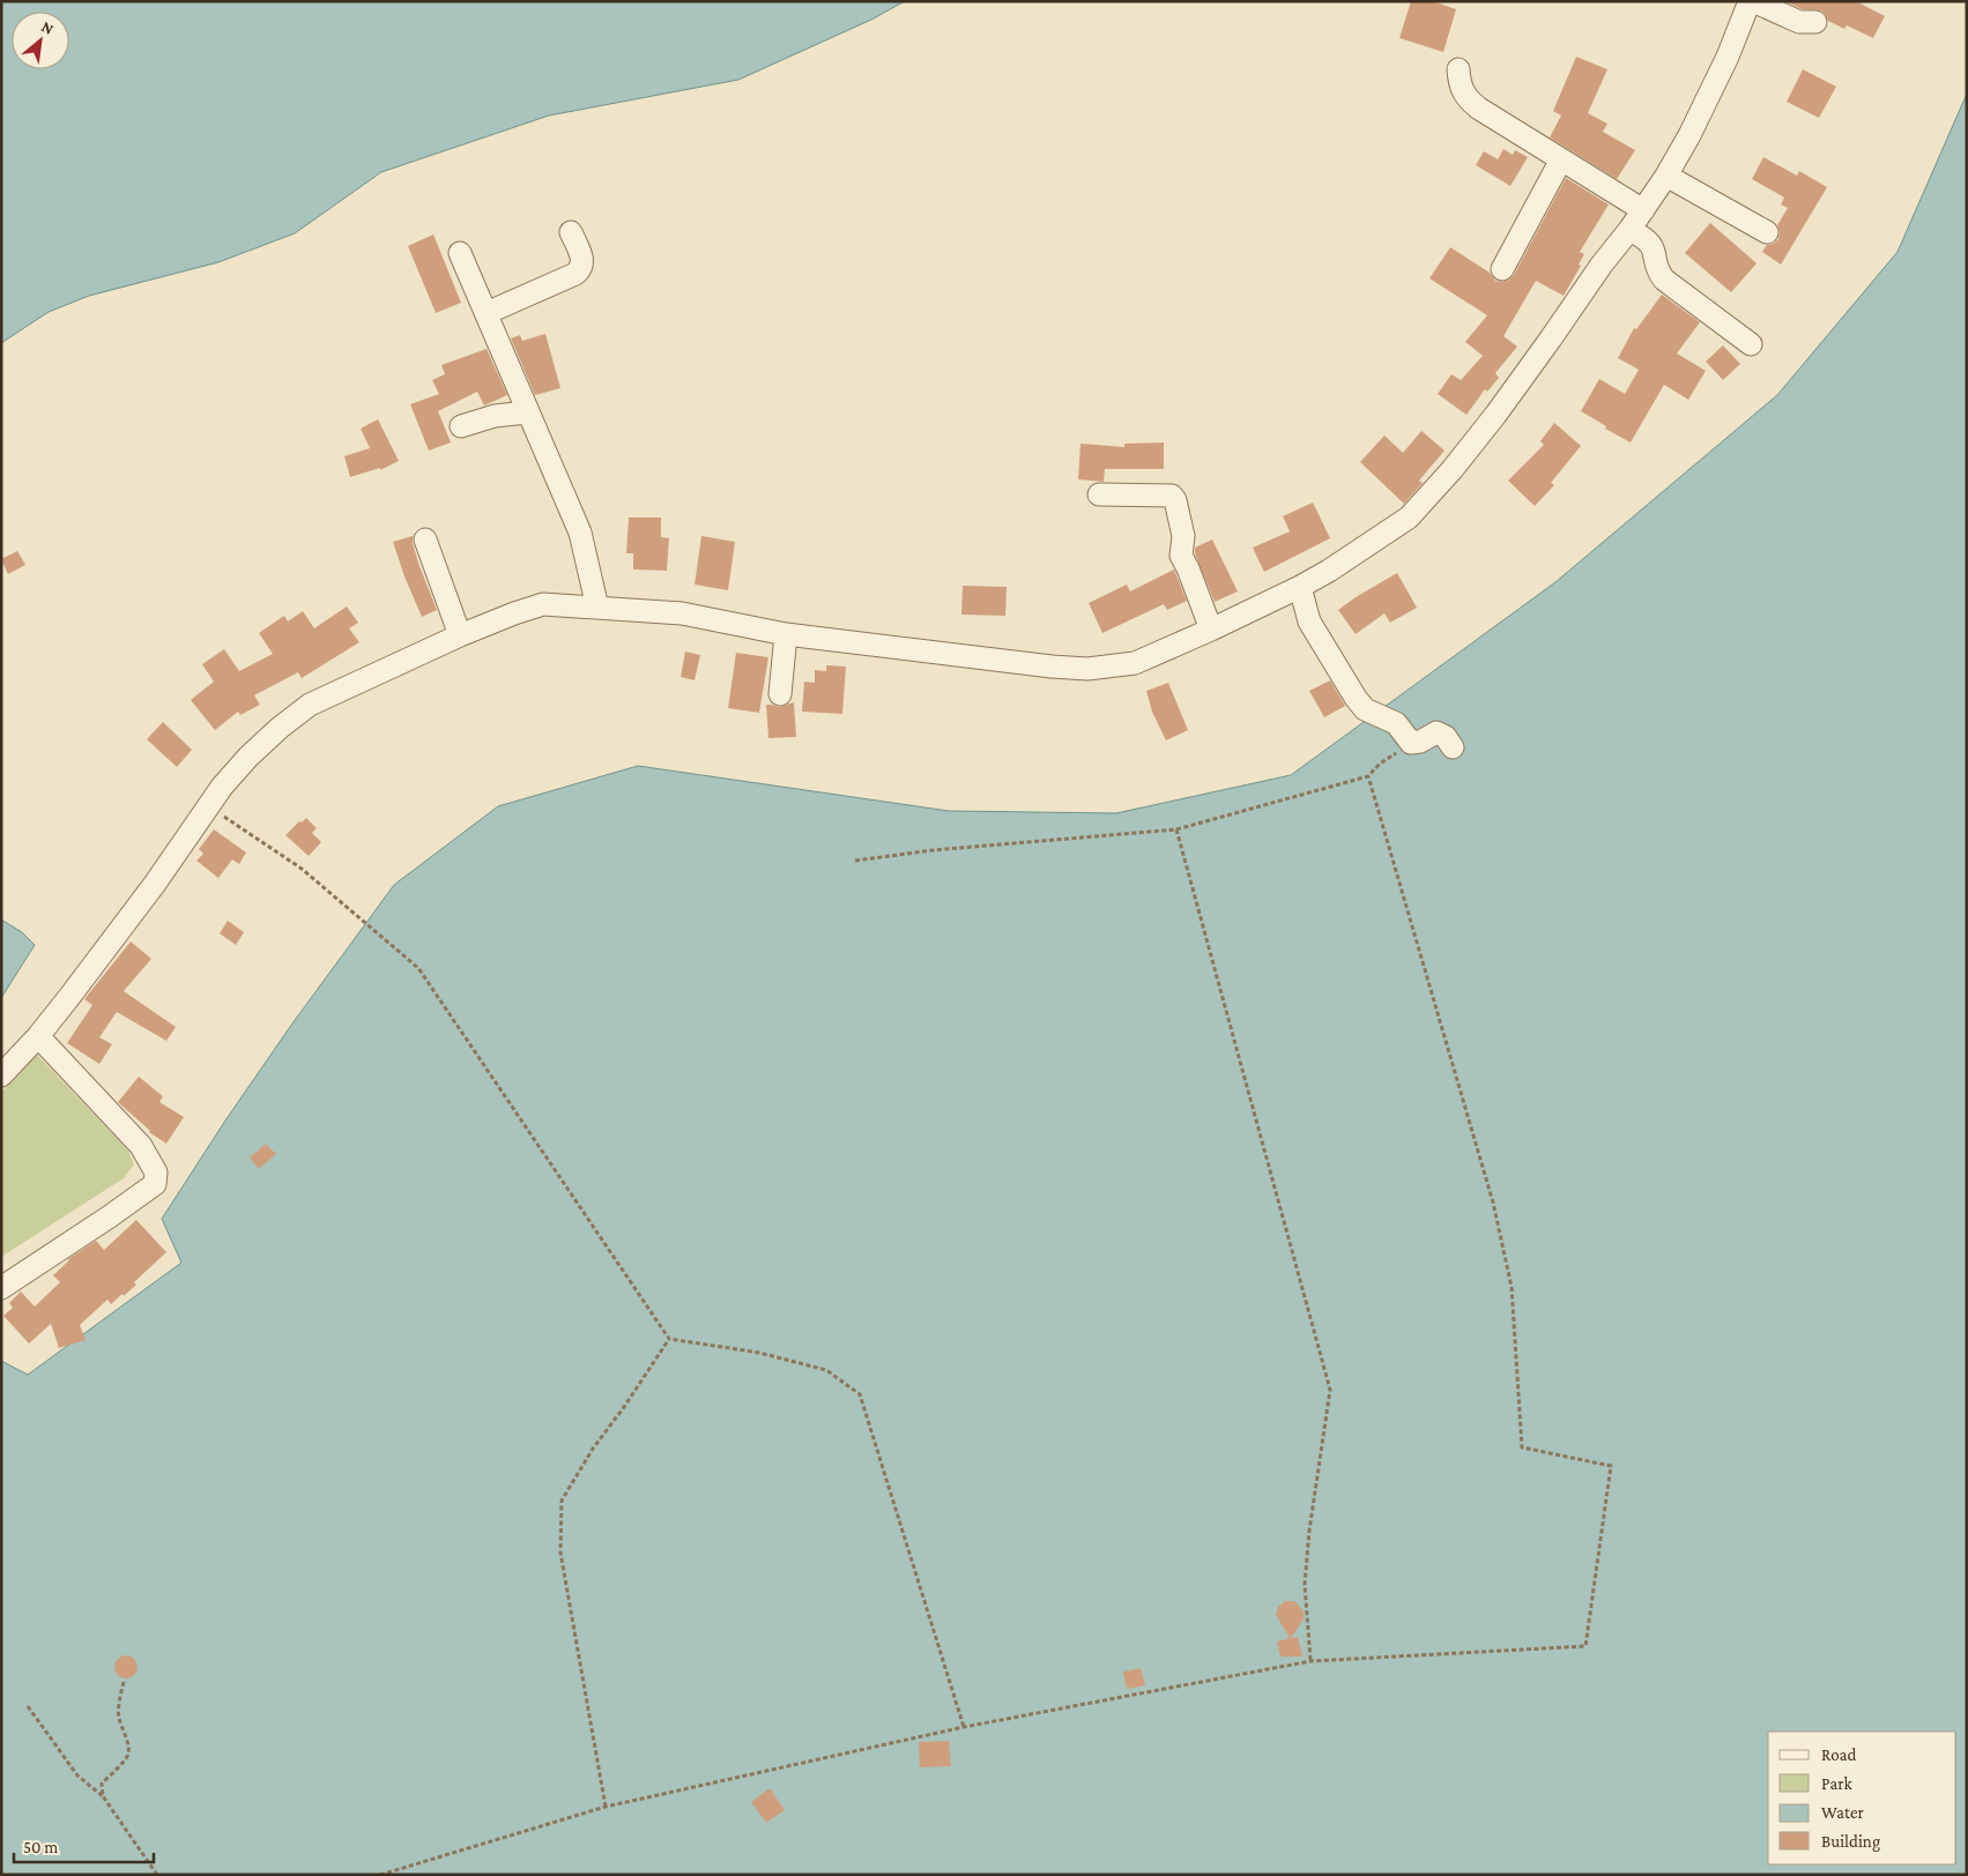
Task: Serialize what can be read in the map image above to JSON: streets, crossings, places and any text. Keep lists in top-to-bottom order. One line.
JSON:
{"legend":["Road","Park","Water","Building"],"scale_bar":"50 m","north":"top right"}
